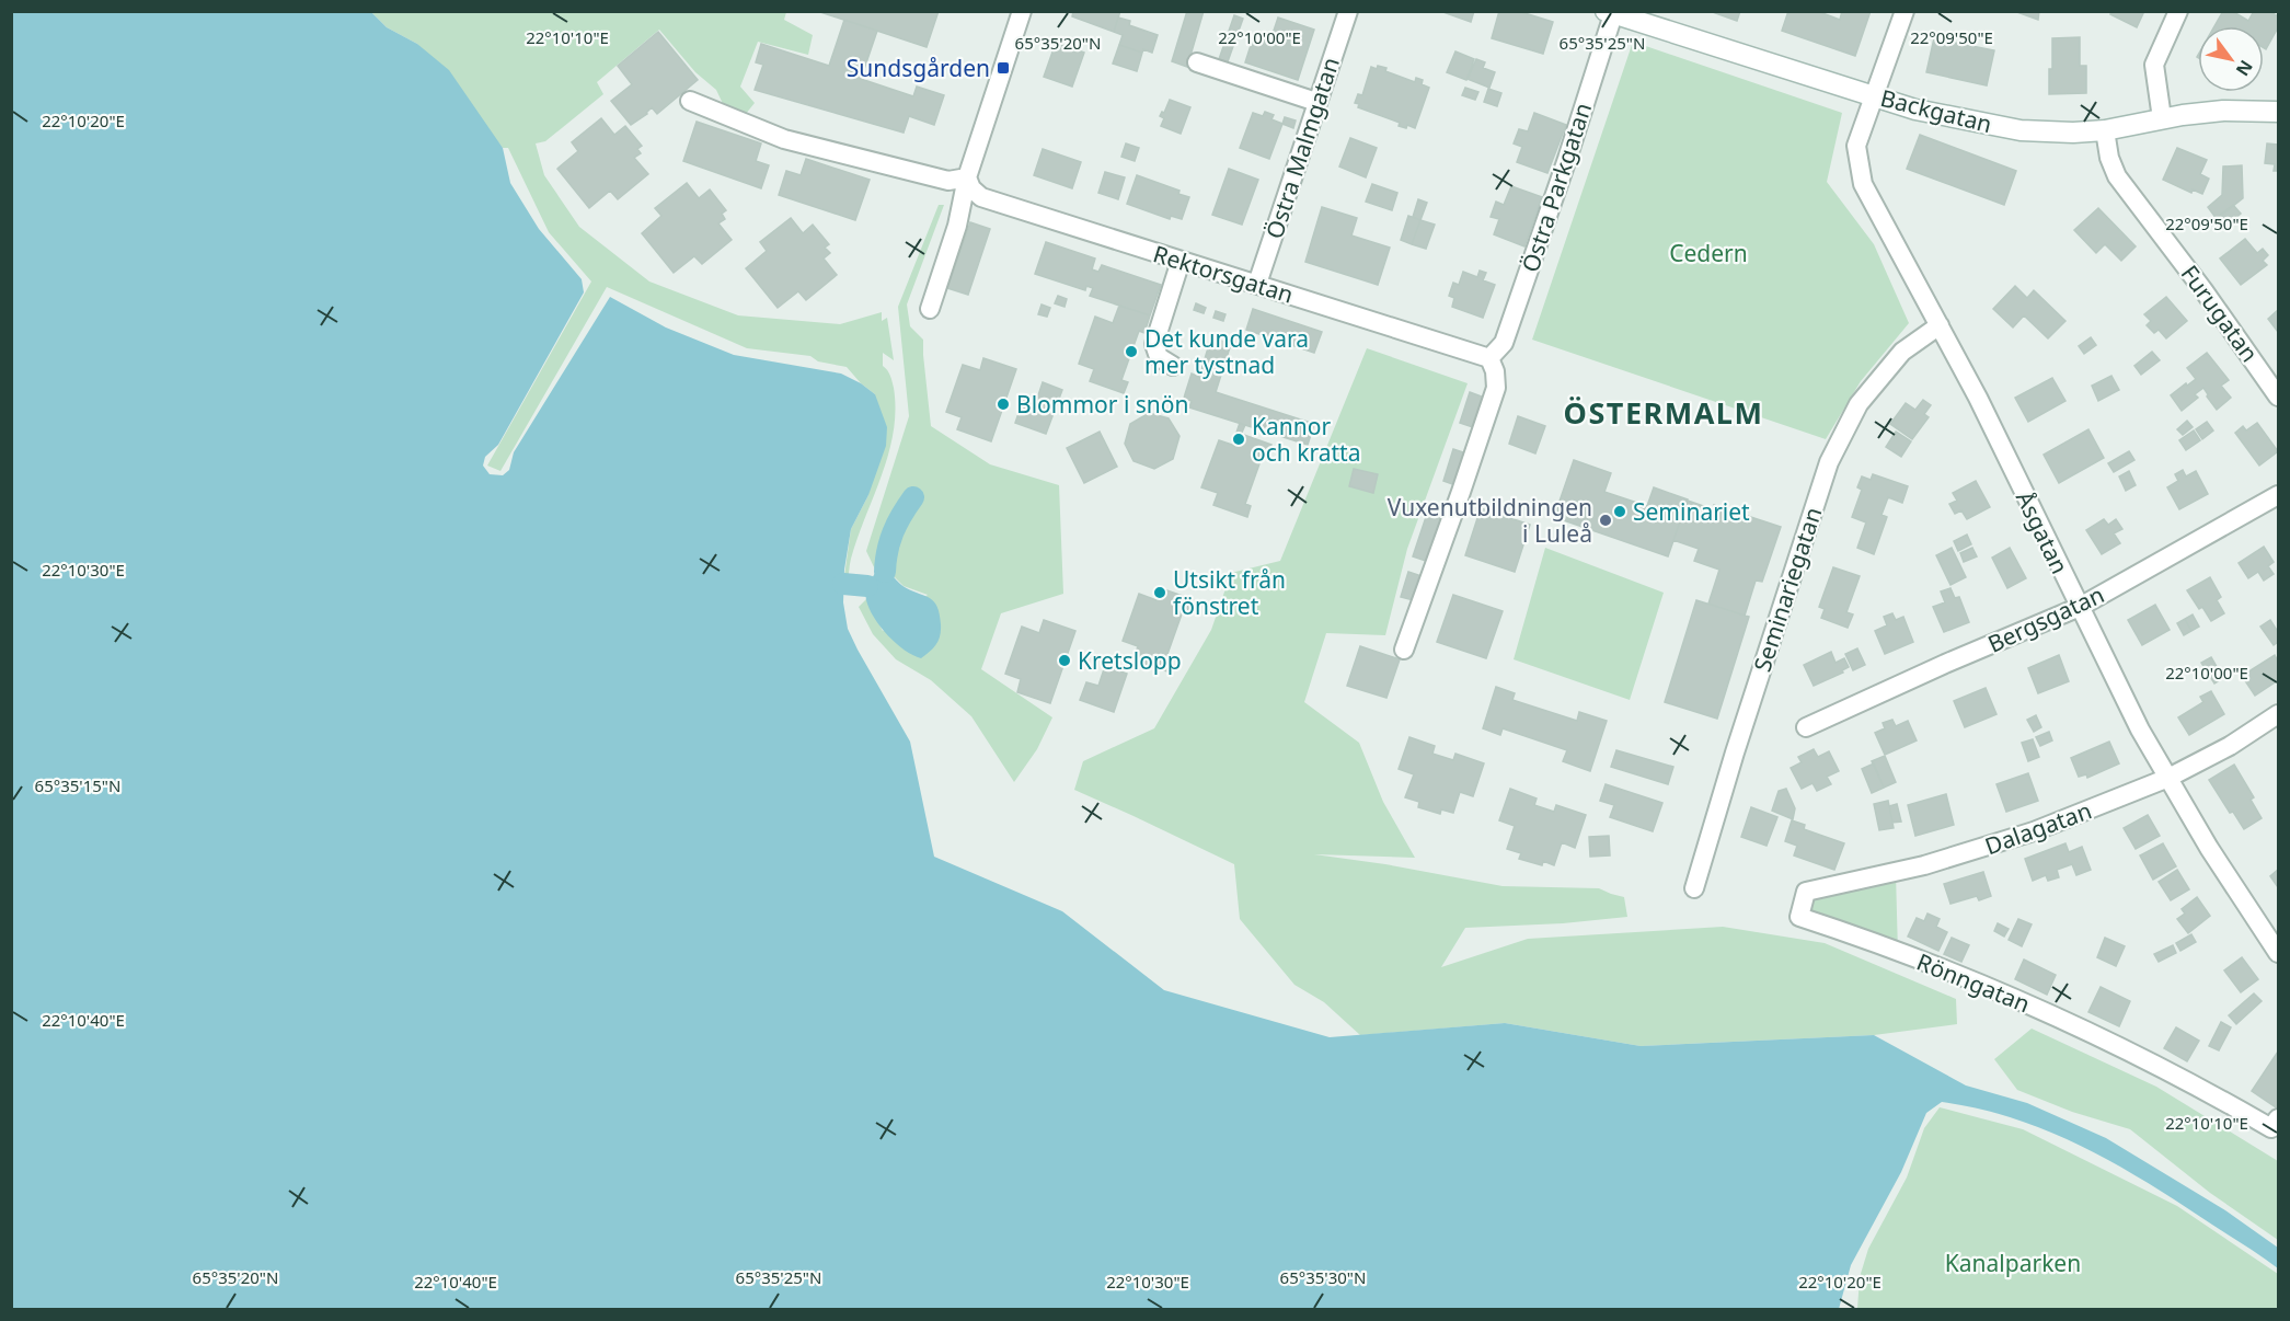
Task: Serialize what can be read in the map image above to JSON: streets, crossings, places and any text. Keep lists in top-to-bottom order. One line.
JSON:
{"streets":{"street":["Backgatan","Östra Malmgatan","Östra Parkgatan","Rektorsgatan","Furugatan","Åsgatan","Seminariegatan","Bergsgatan","Dalagatan","Rönngatan"]},"crossings":[["Backgatan","Östra Parkgatan"],["Backgatan","Furugatan"],["Backgatan","Åsgatan"],["Östra Malmgatan","Rektorsgatan"],["Östra Parkgatan","Rektorsgatan"],["Åsgatan","Seminariegatan"],["Åsgatan","Bergsgatan"],["Åsgatan","Dalagatan"],["Dalagatan","Rönngatan"]],"districts":["ÖSTERMALM"],"parks":["Cedern","Kanalparken"],"places":{"transit":["Sundsgården"],"other":["Det kunde vara mer tystnad","Blommor i snön","Kannor och kratta","Seminariet","Vuxenutbildningen i Luleå","Utsikt från fönstret","Kretslopp"]},"north":"bottom right","coordinates":["22°10'10\"E","22°10'00\"E","22°09'50\"E","65°35'20\"N","65°35'25\"N","22°10'20\"E","22°10'30\"E","65°35'15\"N","22°10'40\"E","65°35'30\"N"]}
